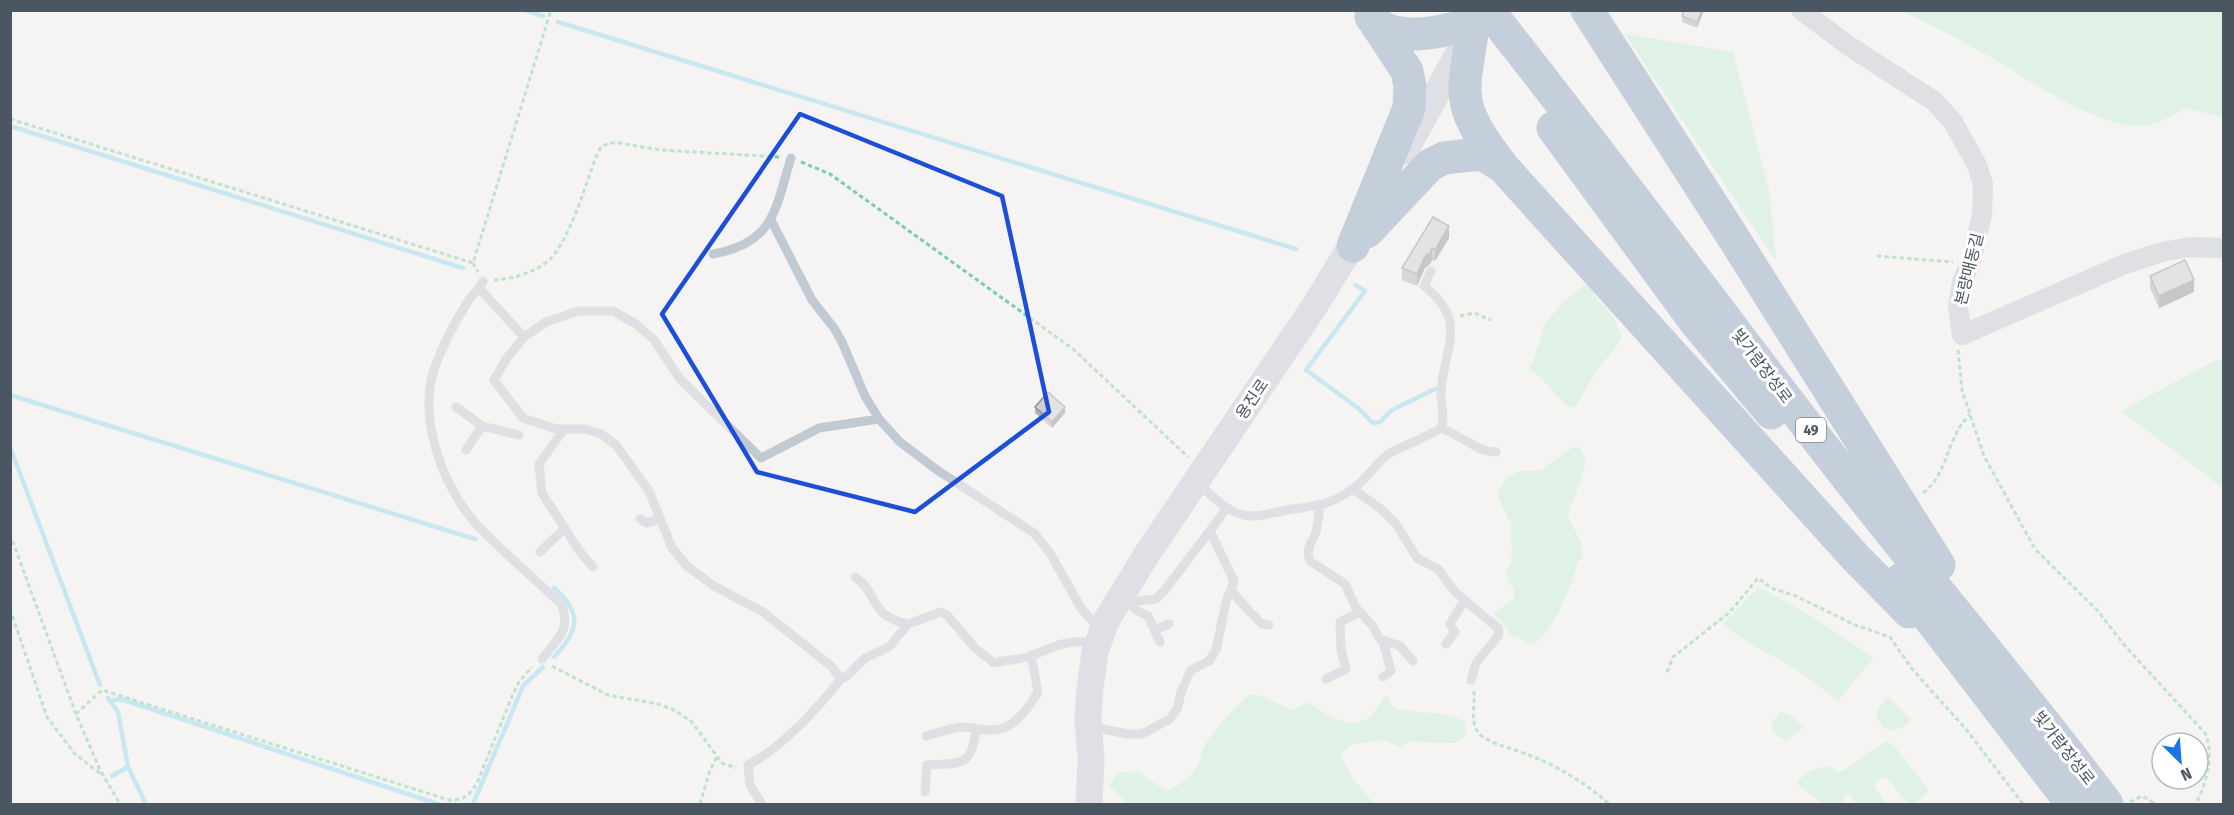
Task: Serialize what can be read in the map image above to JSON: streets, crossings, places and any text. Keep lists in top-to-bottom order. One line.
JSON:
{"streets":{"highway":["빛가람장성로","49"],"main road":["용진로"],"street":["본량매동길"]},"crossings":[["빛가람장성로","용진로"]],"north":"bottom right"}
